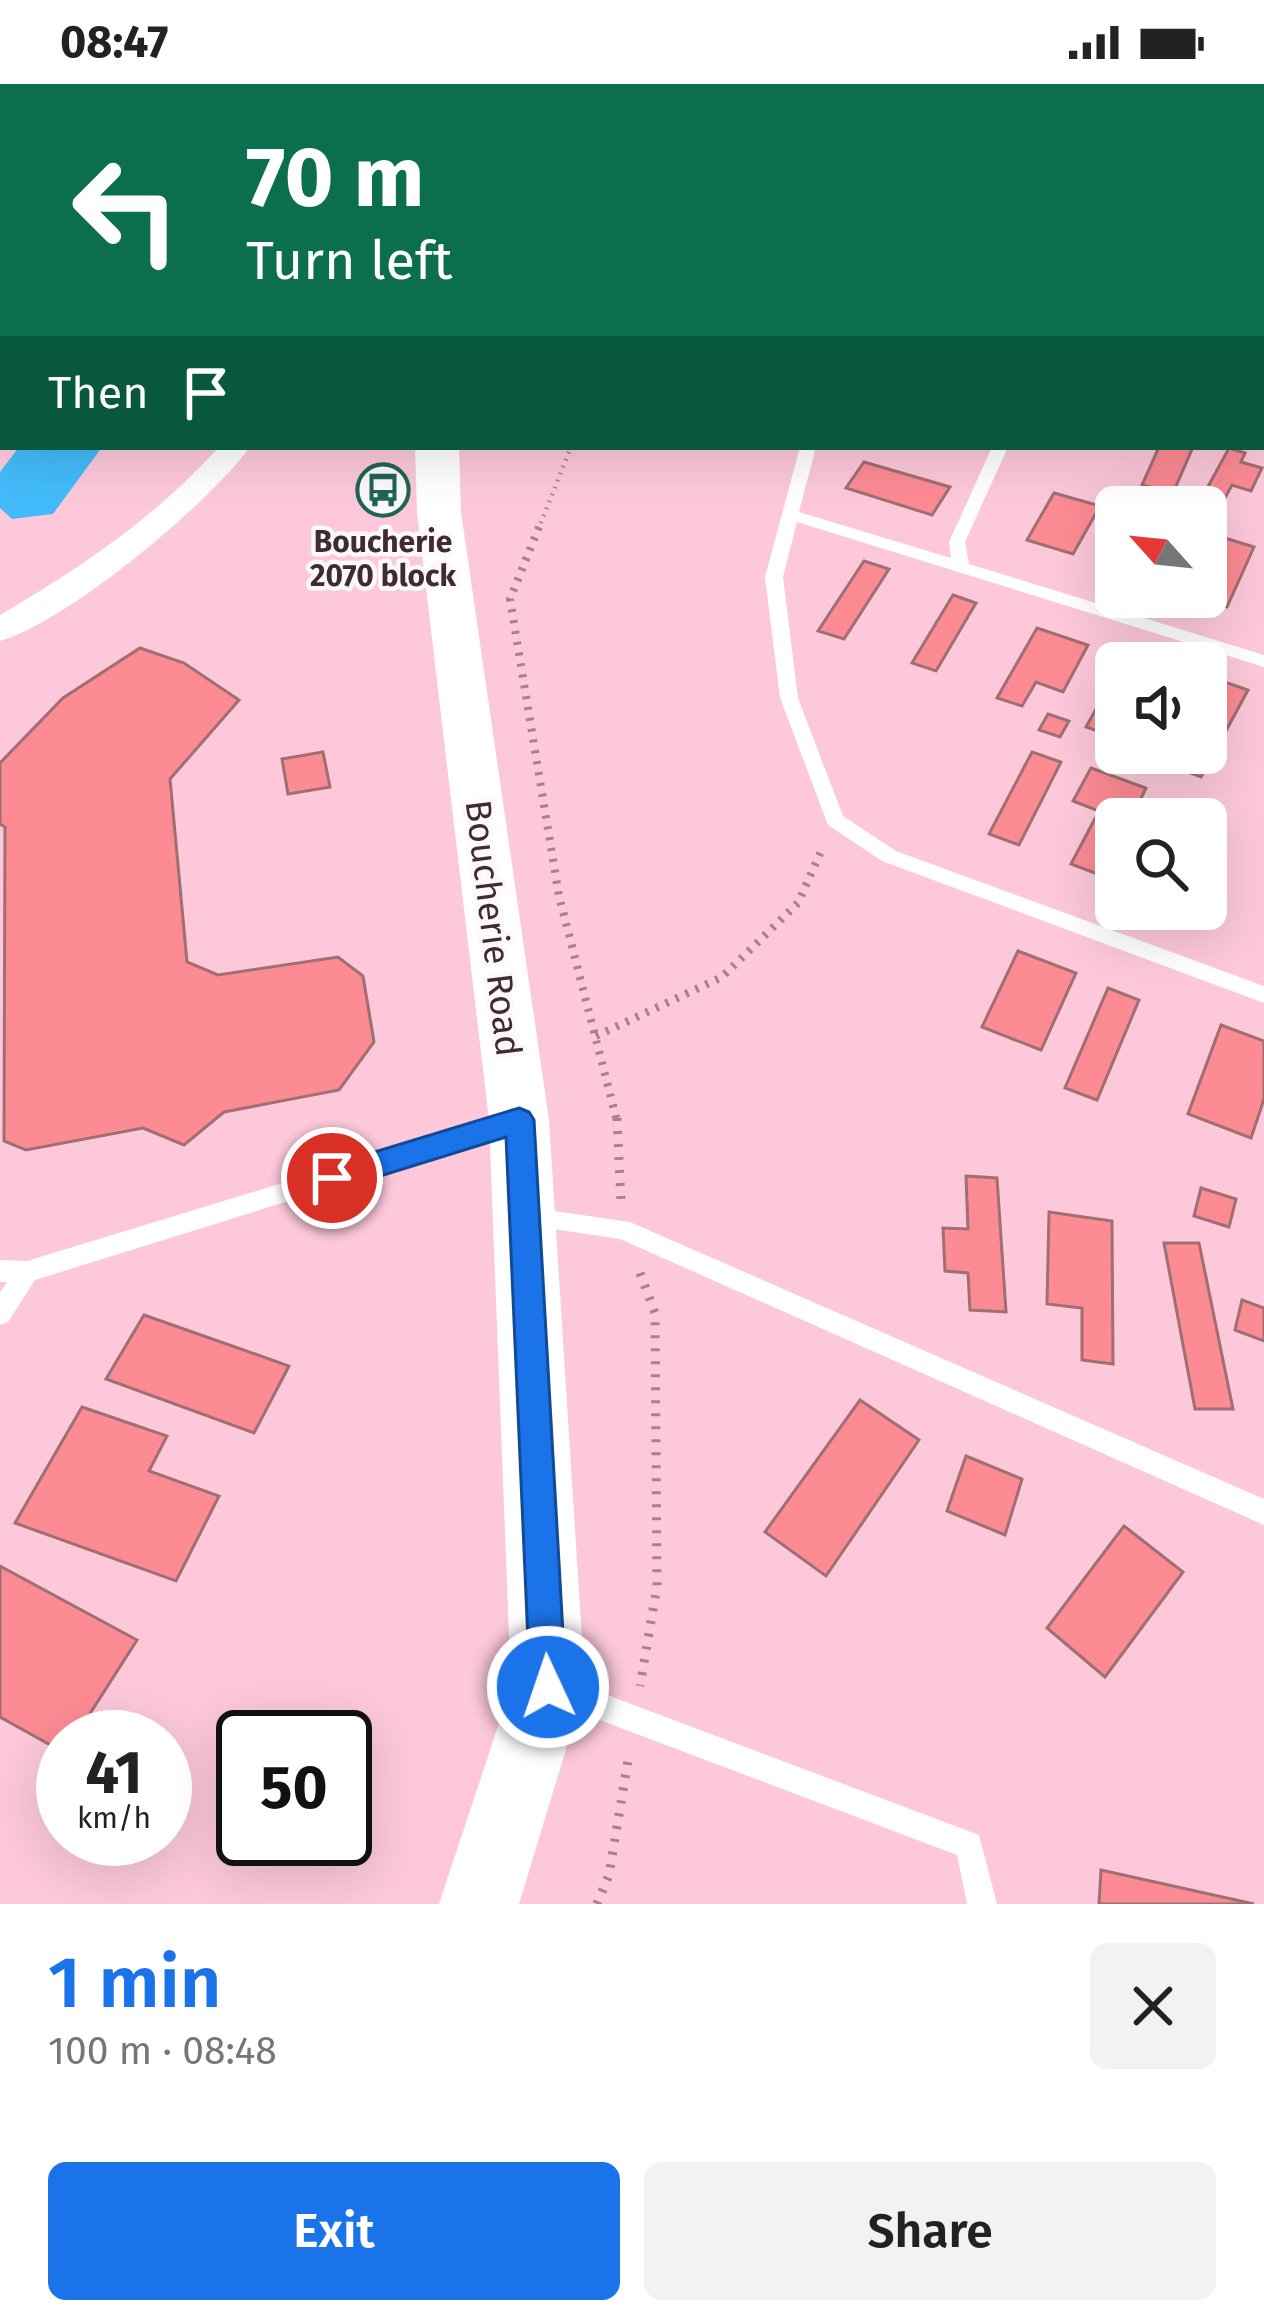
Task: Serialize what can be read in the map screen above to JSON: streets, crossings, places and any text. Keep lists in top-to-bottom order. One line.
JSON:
{"streets":{"main road":["Boucherie Road"]},"places":{"bus stop":["Boucherie 2070 block"]},"north":"top left","page":{"status":"08:47","turn":["70 m","Turn left"],"then":"Then","speed":"41 km/h","limit":"50","heading":["1 min","100 m · 08:48"],"buttons":["Exit","Share"]}}
